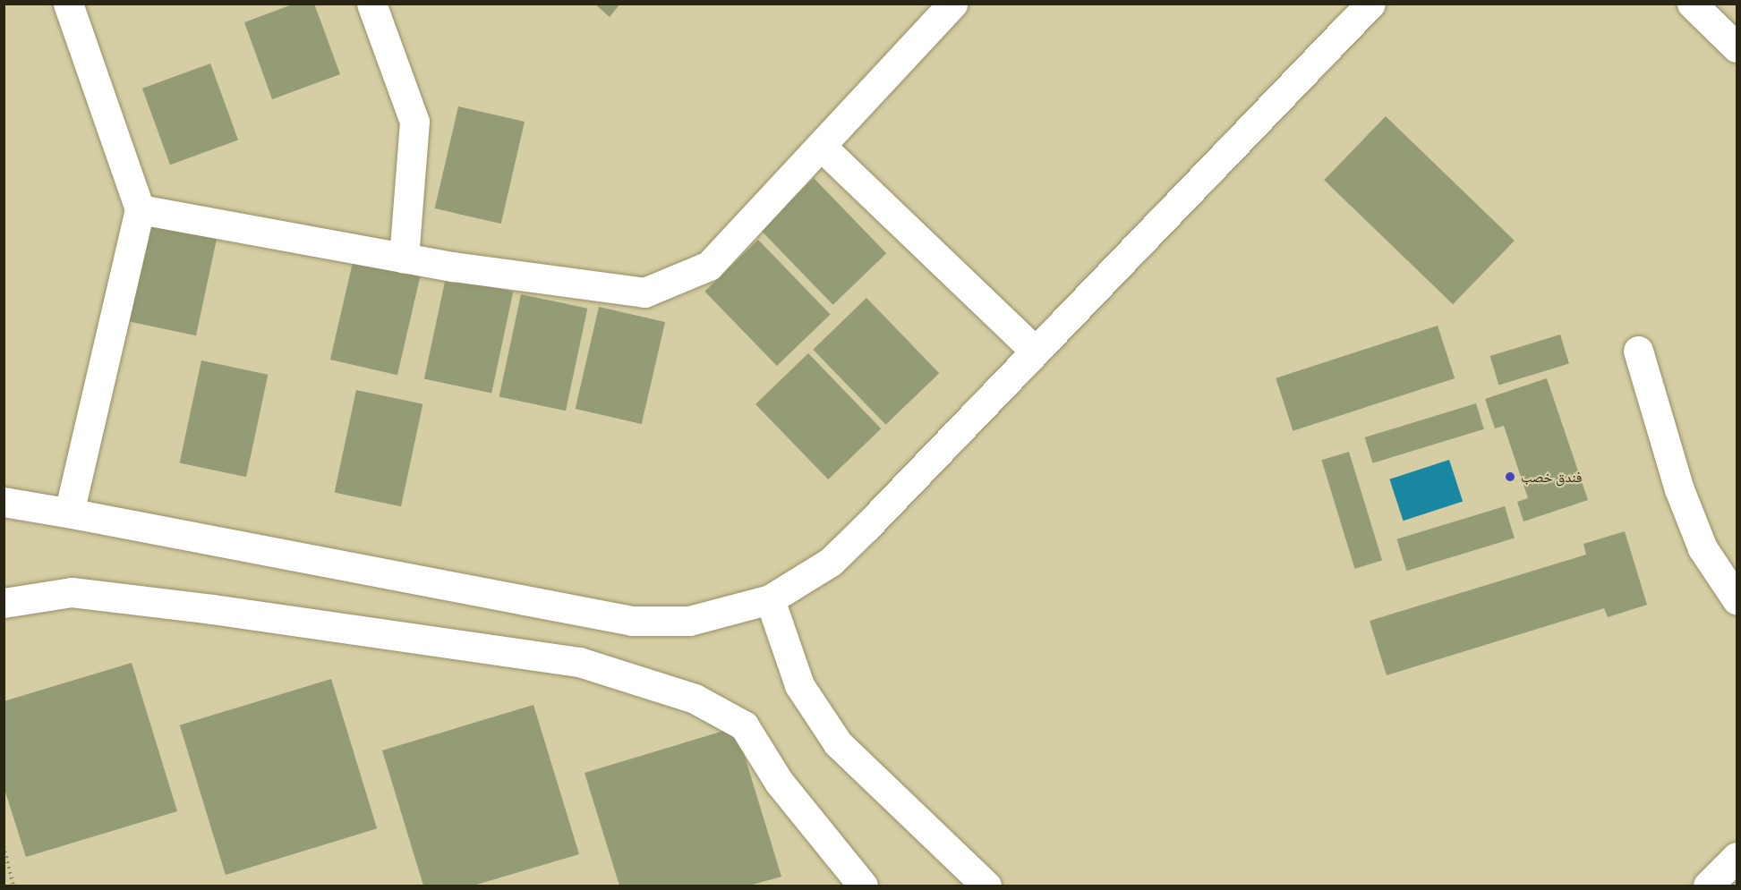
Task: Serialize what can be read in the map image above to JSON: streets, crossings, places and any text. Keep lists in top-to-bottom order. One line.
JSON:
{"places":["فندق خصب"]}
